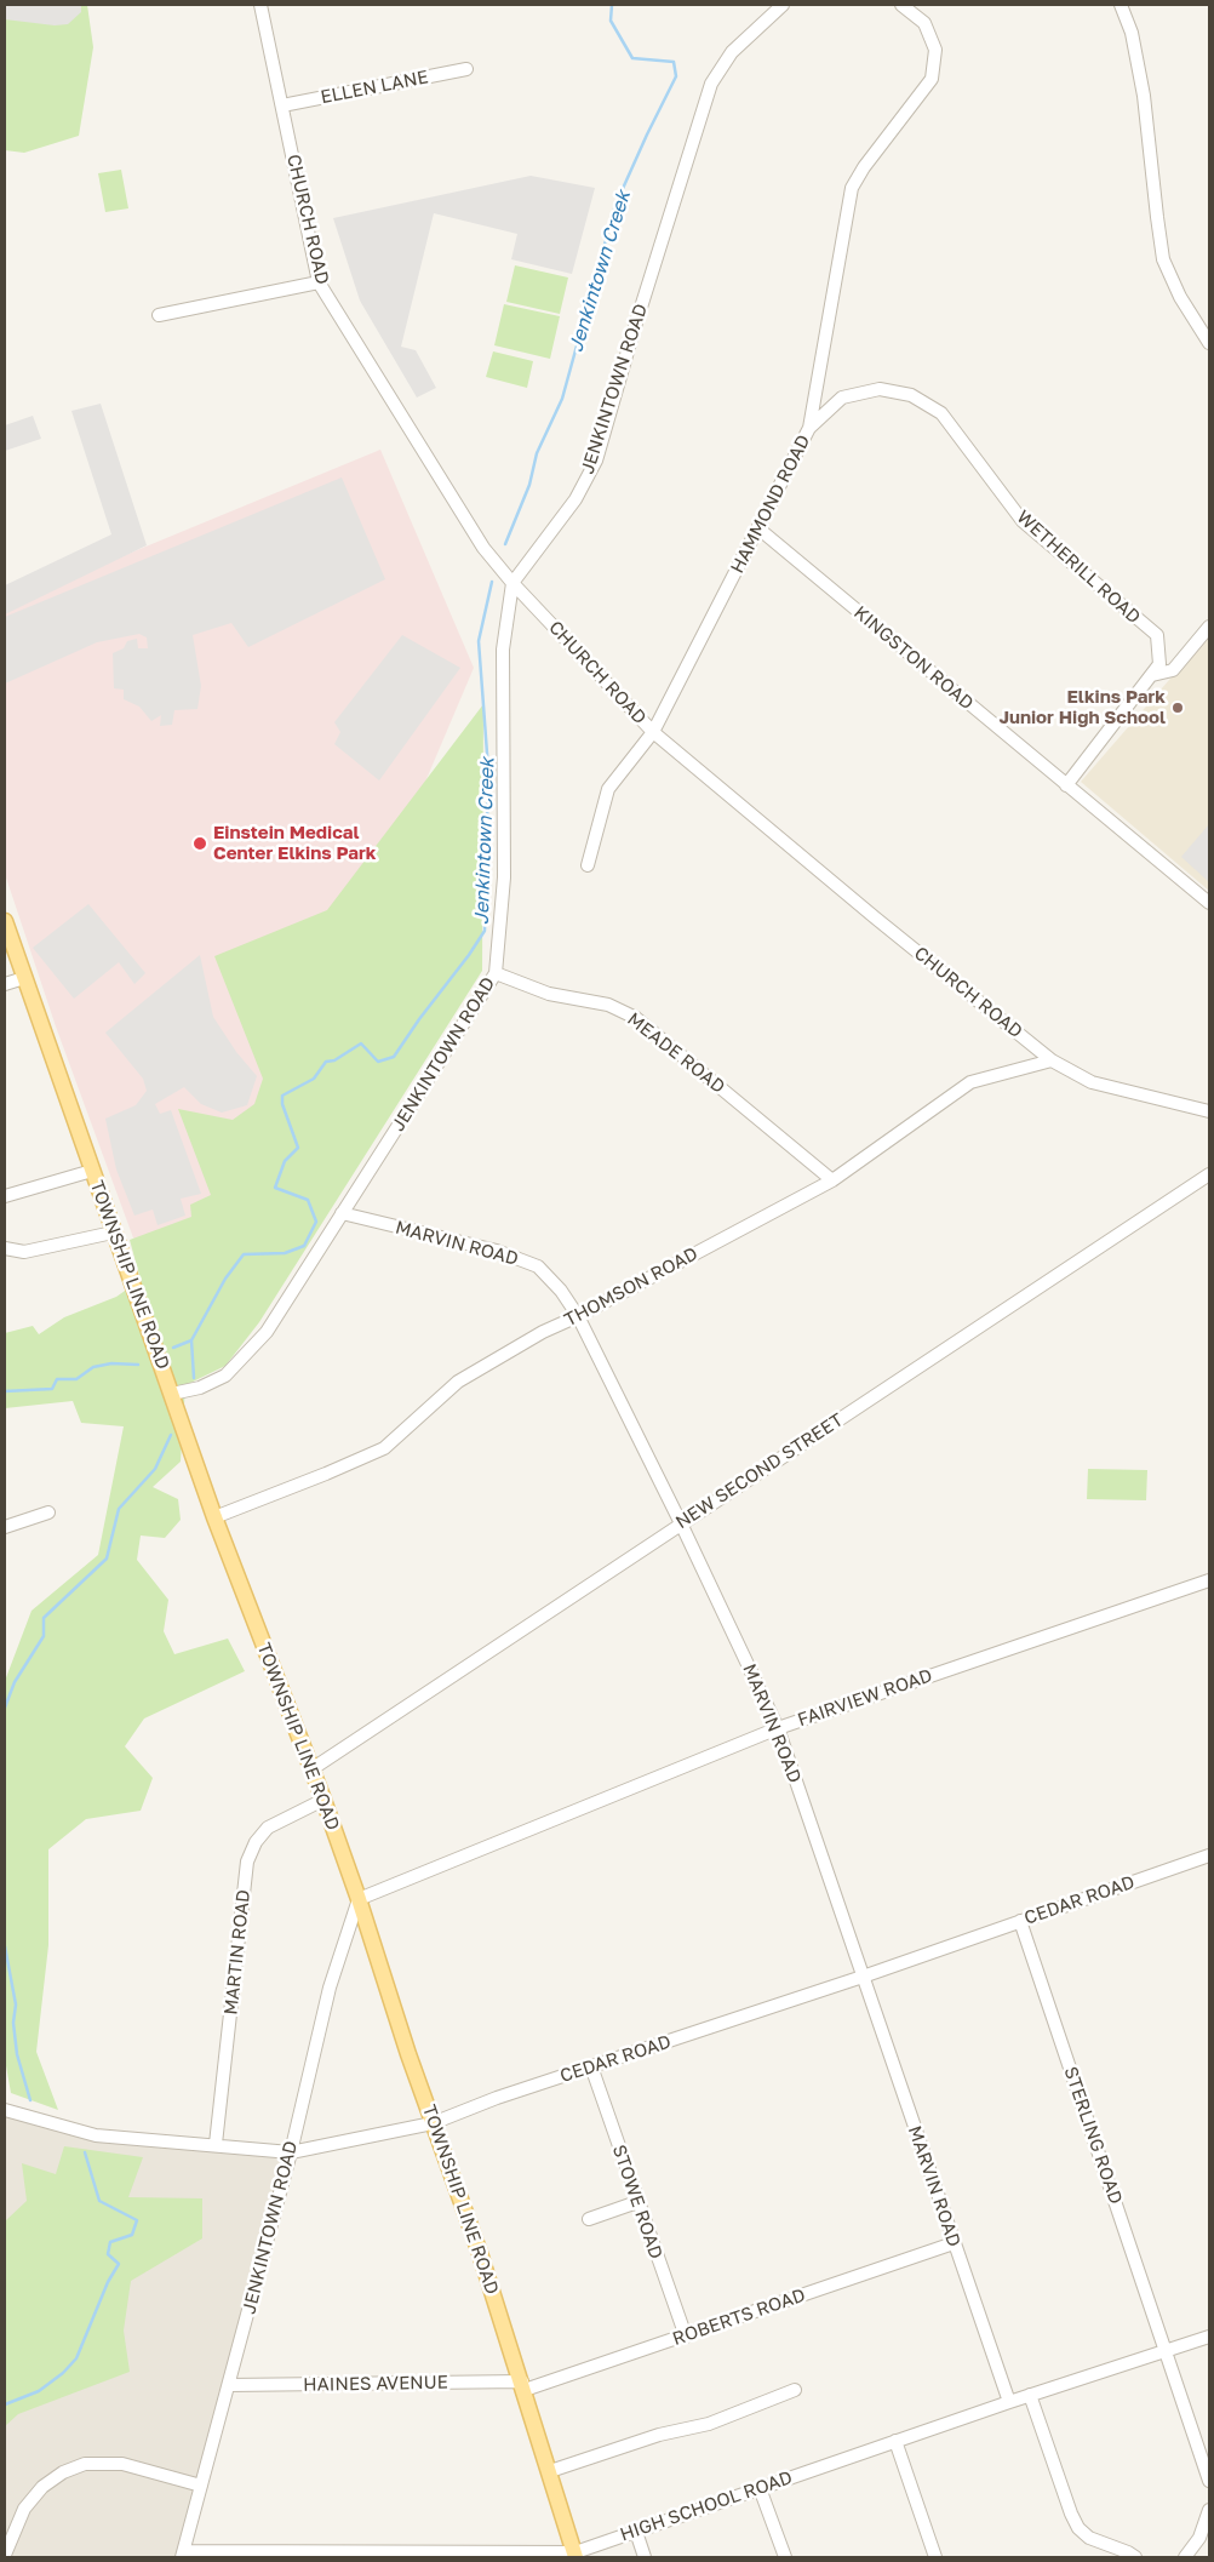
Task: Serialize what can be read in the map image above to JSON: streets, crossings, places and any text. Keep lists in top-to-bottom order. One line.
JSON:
{"streets":{"main road":["TOWNSHIP LINE ROAD"],"street":["ELLEN LANE","CHURCH ROAD","JENKINTOWN ROAD","HAMMOND ROAD","WETHERILL ROAD","KINGSTON ROAD","MEADE ROAD","MARVIN ROAD","THOMSON ROAD","NEW SECOND STREET","FAIRVIEW ROAD","CEDAR ROAD","MARTIN ROAD","STERLING ROAD","STOWE ROAD","ROBERTS ROAD","HAINES AVENUE","HIGH SCHOOL ROAD"]},"crossings":[["ELLEN LANE","CHURCH ROAD"],["CHURCH ROAD","JENKINTOWN ROAD"],["CHURCH ROAD","HAMMOND ROAD"],["CHURCH ROAD","THOMSON ROAD"],["JENKINTOWN ROAD","MEADE ROAD"],["JENKINTOWN ROAD","MARVIN ROAD"],["JENKINTOWN ROAD","TOWNSHIP LINE ROAD"],["JENKINTOWN ROAD","FAIRVIEW ROAD"],["JENKINTOWN ROAD","CEDAR ROAD"],["JENKINTOWN ROAD","HAINES AVENUE"],["JENKINTOWN ROAD","HIGH SCHOOL ROAD"],["HAMMOND ROAD","WETHERILL ROAD"],["HAMMOND ROAD","KINGSTON ROAD"],["WETHERILL ROAD","KINGSTON ROAD"],["MEADE ROAD","THOMSON ROAD"],["MARVIN ROAD","THOMSON ROAD"],["MARVIN ROAD","NEW SECOND STREET"],["MARVIN ROAD","FAIRVIEW ROAD"],["MARVIN ROAD","CEDAR ROAD"],["MARVIN ROAD","ROBERTS ROAD"],["MARVIN ROAD","HIGH SCHOOL ROAD"],["TOWNSHIP LINE ROAD","THOMSON ROAD"],["TOWNSHIP LINE ROAD","NEW SECOND STREET"],["TOWNSHIP LINE ROAD","FAIRVIEW ROAD"],["TOWNSHIP LINE ROAD","CEDAR ROAD"],["TOWNSHIP LINE ROAD","MARTIN ROAD"],["TOWNSHIP LINE ROAD","ROBERTS ROAD"],["TOWNSHIP LINE ROAD","HAINES AVENUE"],["TOWNSHIP LINE ROAD","HIGH SCHOOL ROAD"],["CEDAR ROAD","MARTIN ROAD"],["CEDAR ROAD","STERLING ROAD"],["CEDAR ROAD","STOWE ROAD"],["STERLING ROAD","HIGH SCHOOL ROAD"],["STOWE ROAD","ROBERTS ROAD"],["ROBERTS ROAD","HAINES AVENUE"]],"water":["Jenkintown Creek"],"places":["Elkins Park Junior High School","Einstein Medical Center Elkins Park"]}
